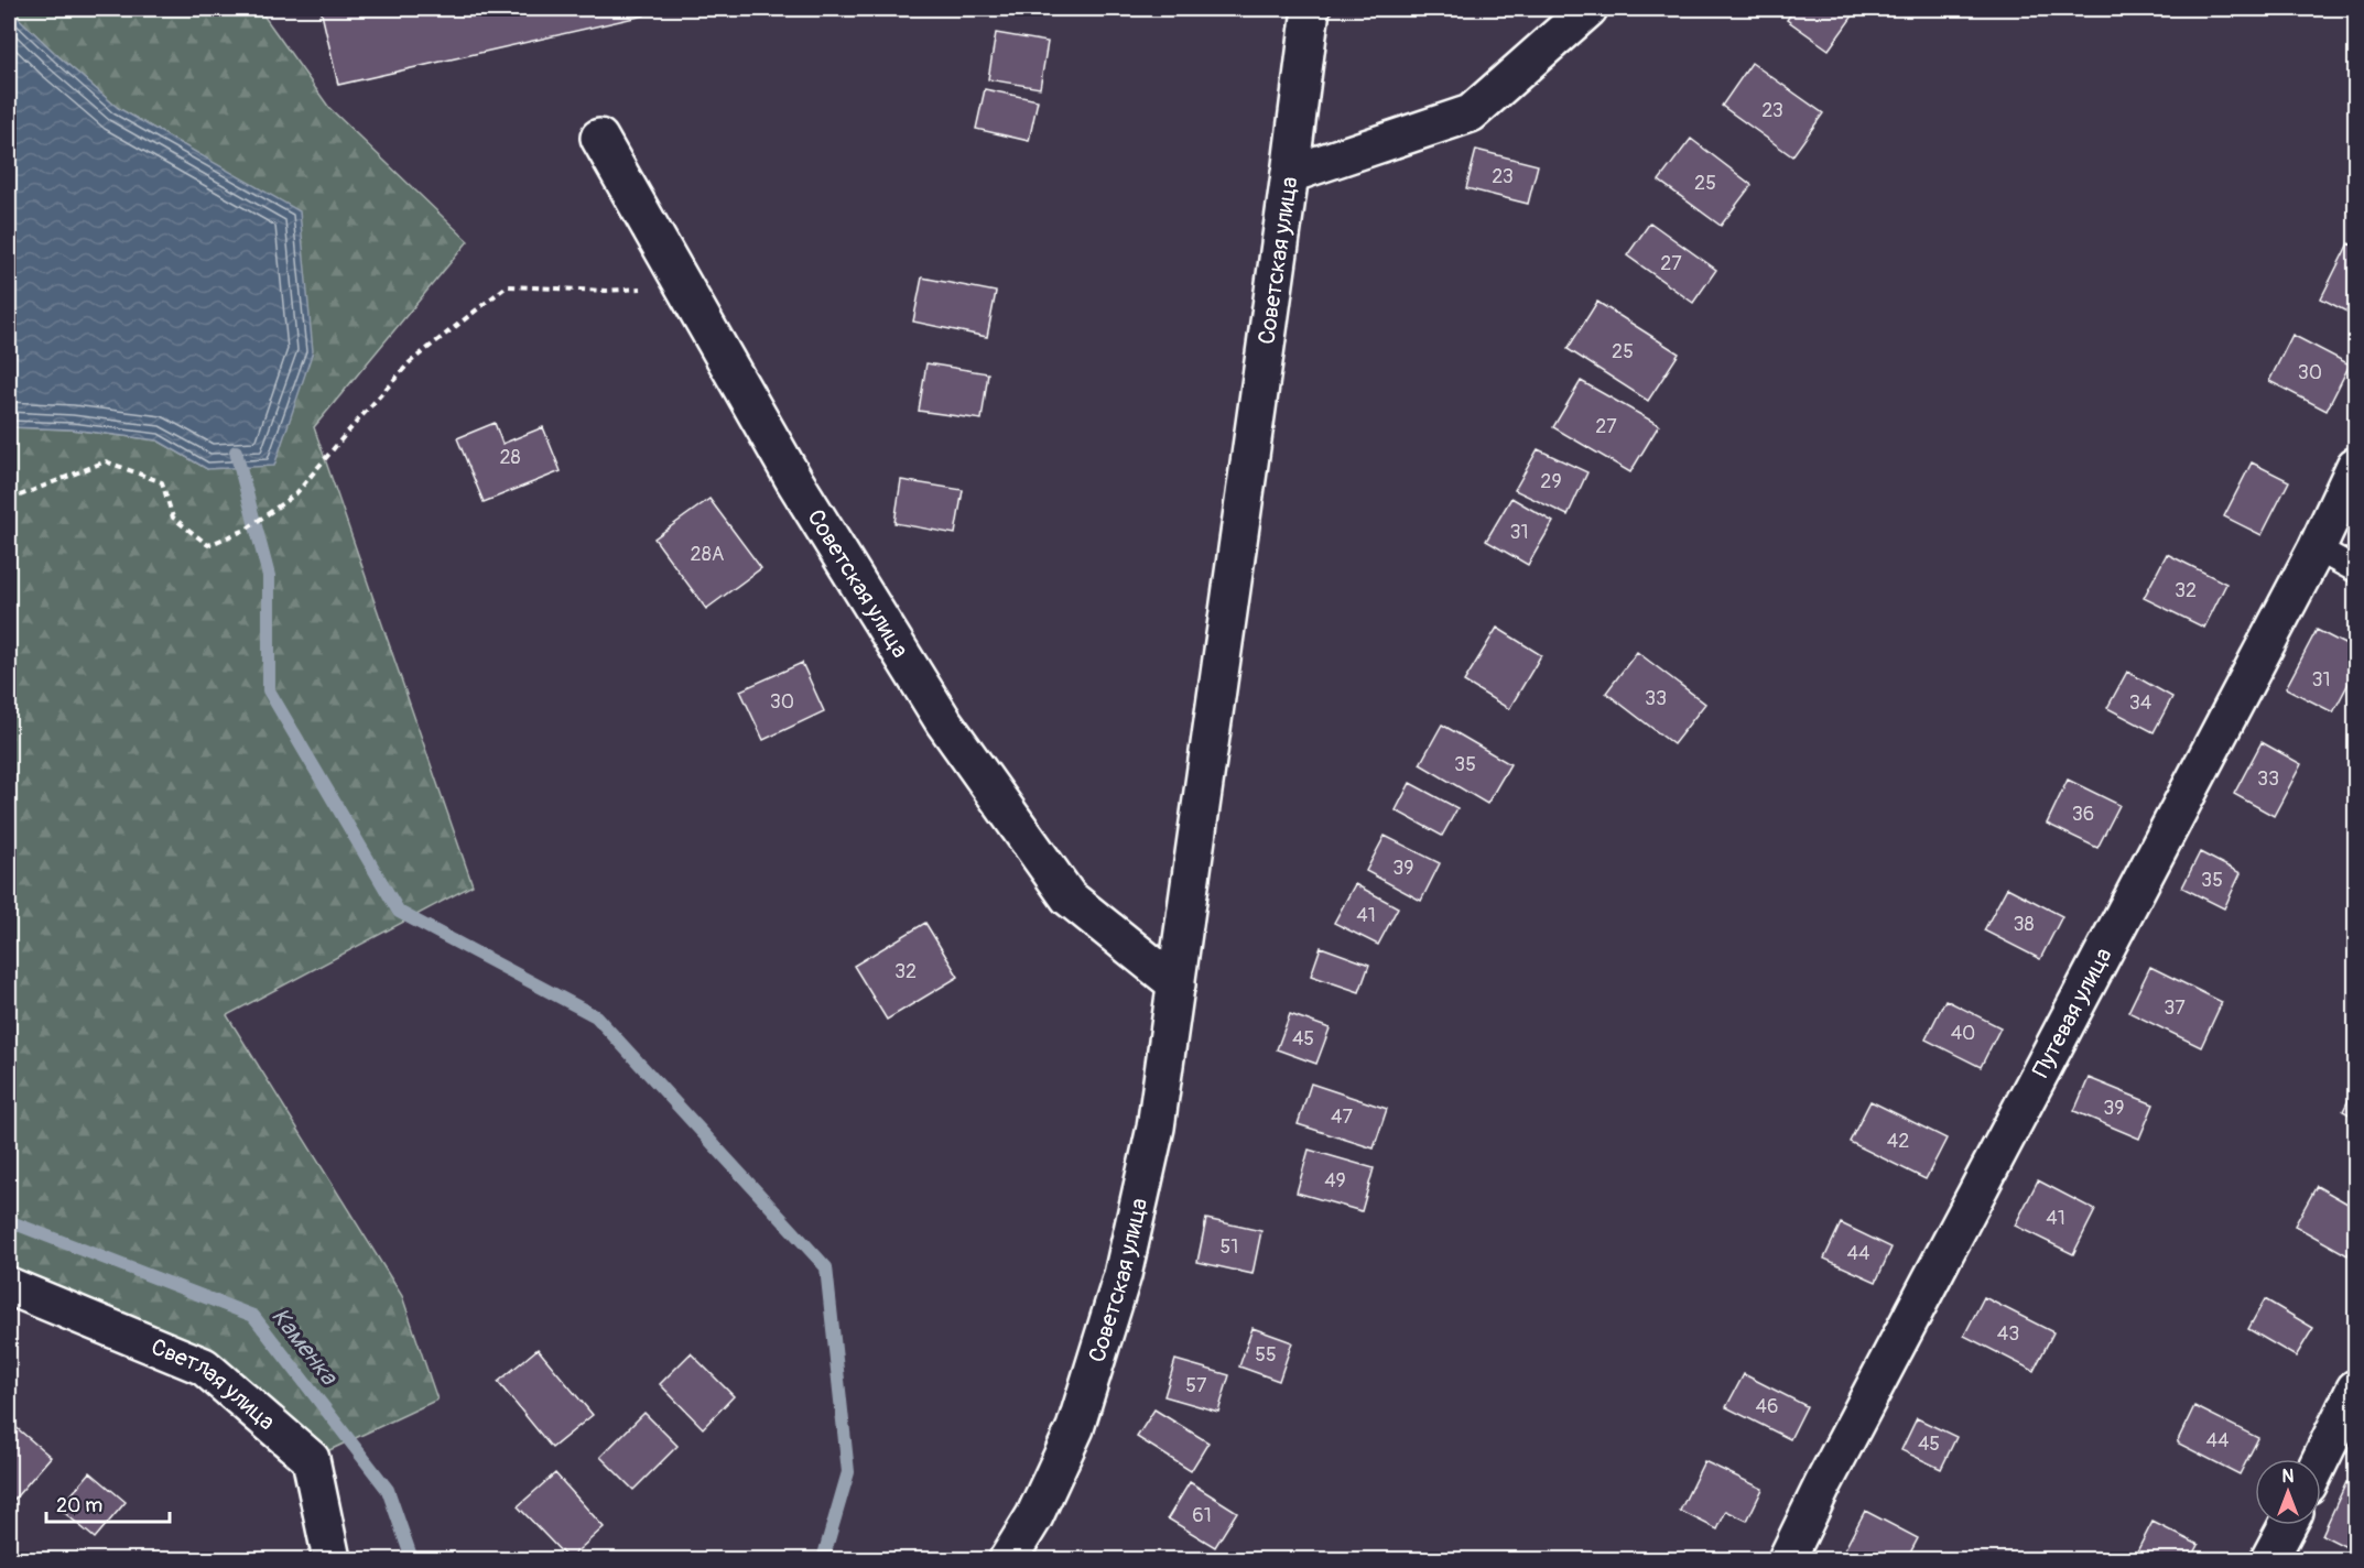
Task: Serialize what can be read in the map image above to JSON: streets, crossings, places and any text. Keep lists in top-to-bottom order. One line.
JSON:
{"streets":{"street":["Советская улица","Путевая улица","Светлая улица"]},"water":["Каменка"],"house_numbers":["23","23","25","27","25","30","27","28","29","31","28А","32","31","33","30","34","35","33","36","39","35","41","38","32","37","40","45","39","47","42","49","41","51","44","43","55","57","46","44","45","61"],"scale_bar":"20 m","north":"top"}
